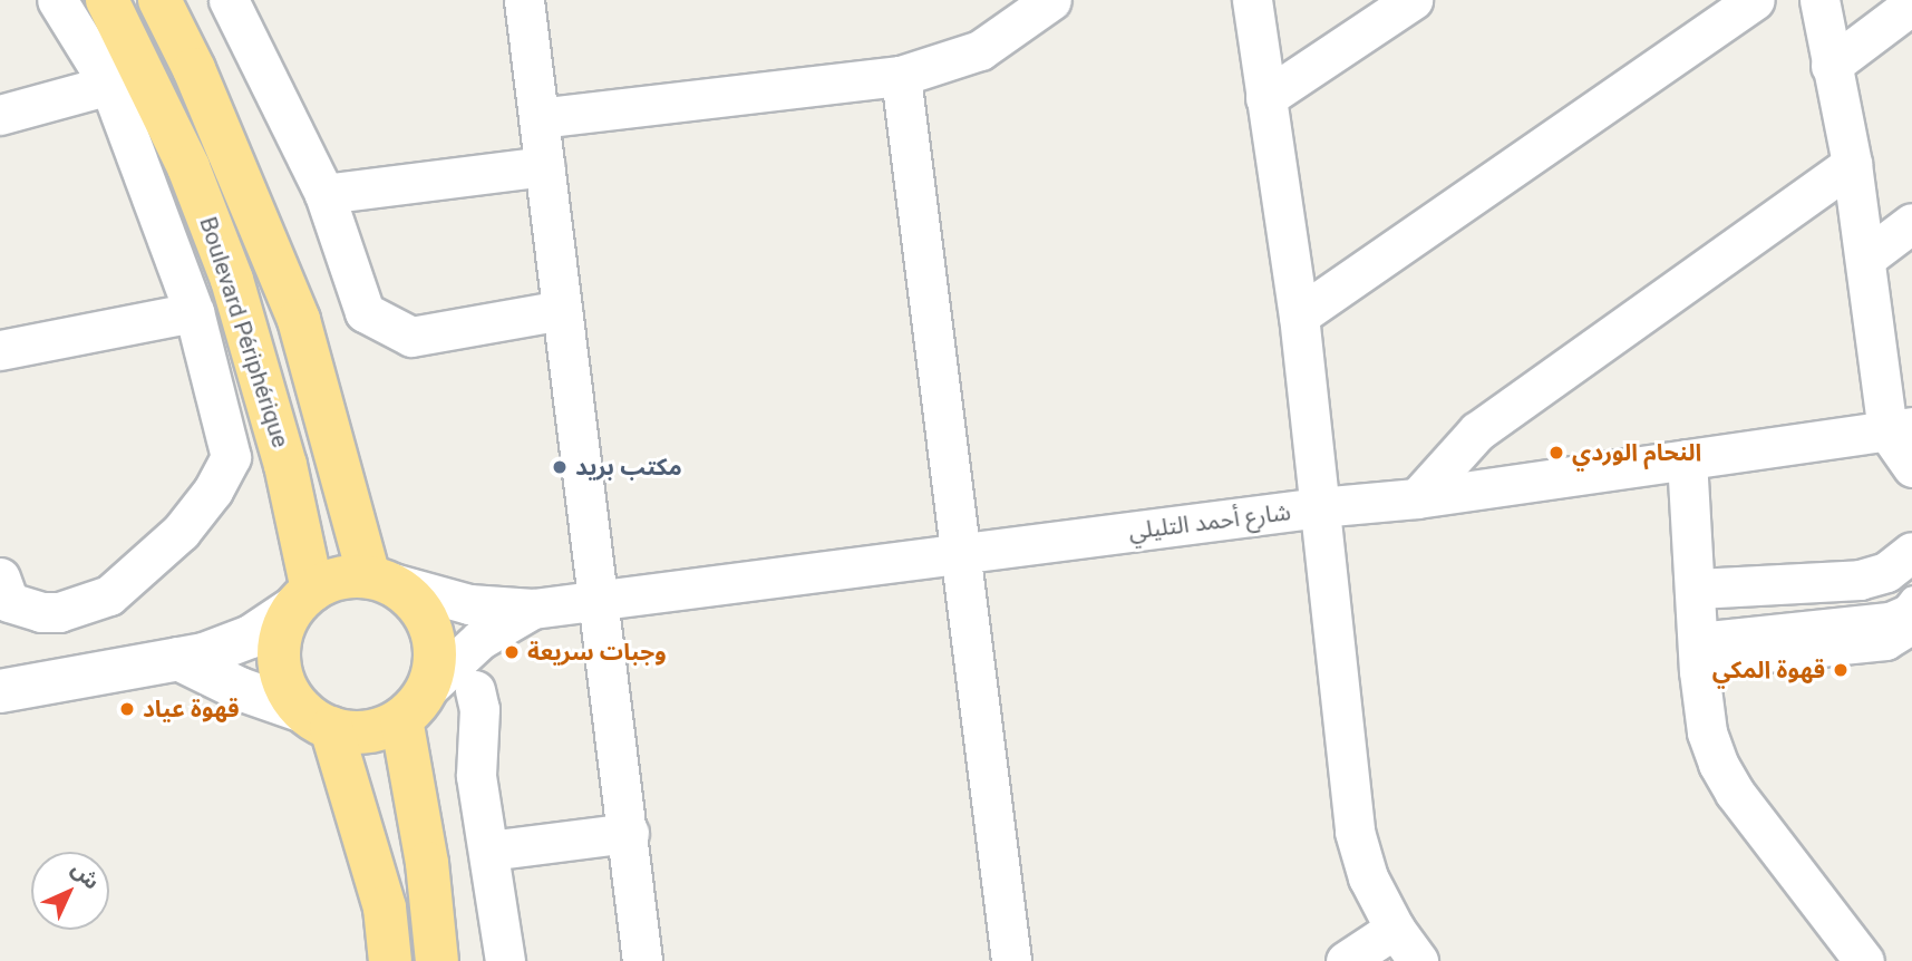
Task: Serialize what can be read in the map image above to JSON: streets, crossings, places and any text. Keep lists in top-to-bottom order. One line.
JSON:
{"streets":{"highway":["Boulevard Périphérique"],"street":["شارع أحمد التليلي"]},"places":["النحام الوردي","مكتب بريد","وجبات سريعة","قهوة المكي","قهوة عياد"],"north":"top right"}
